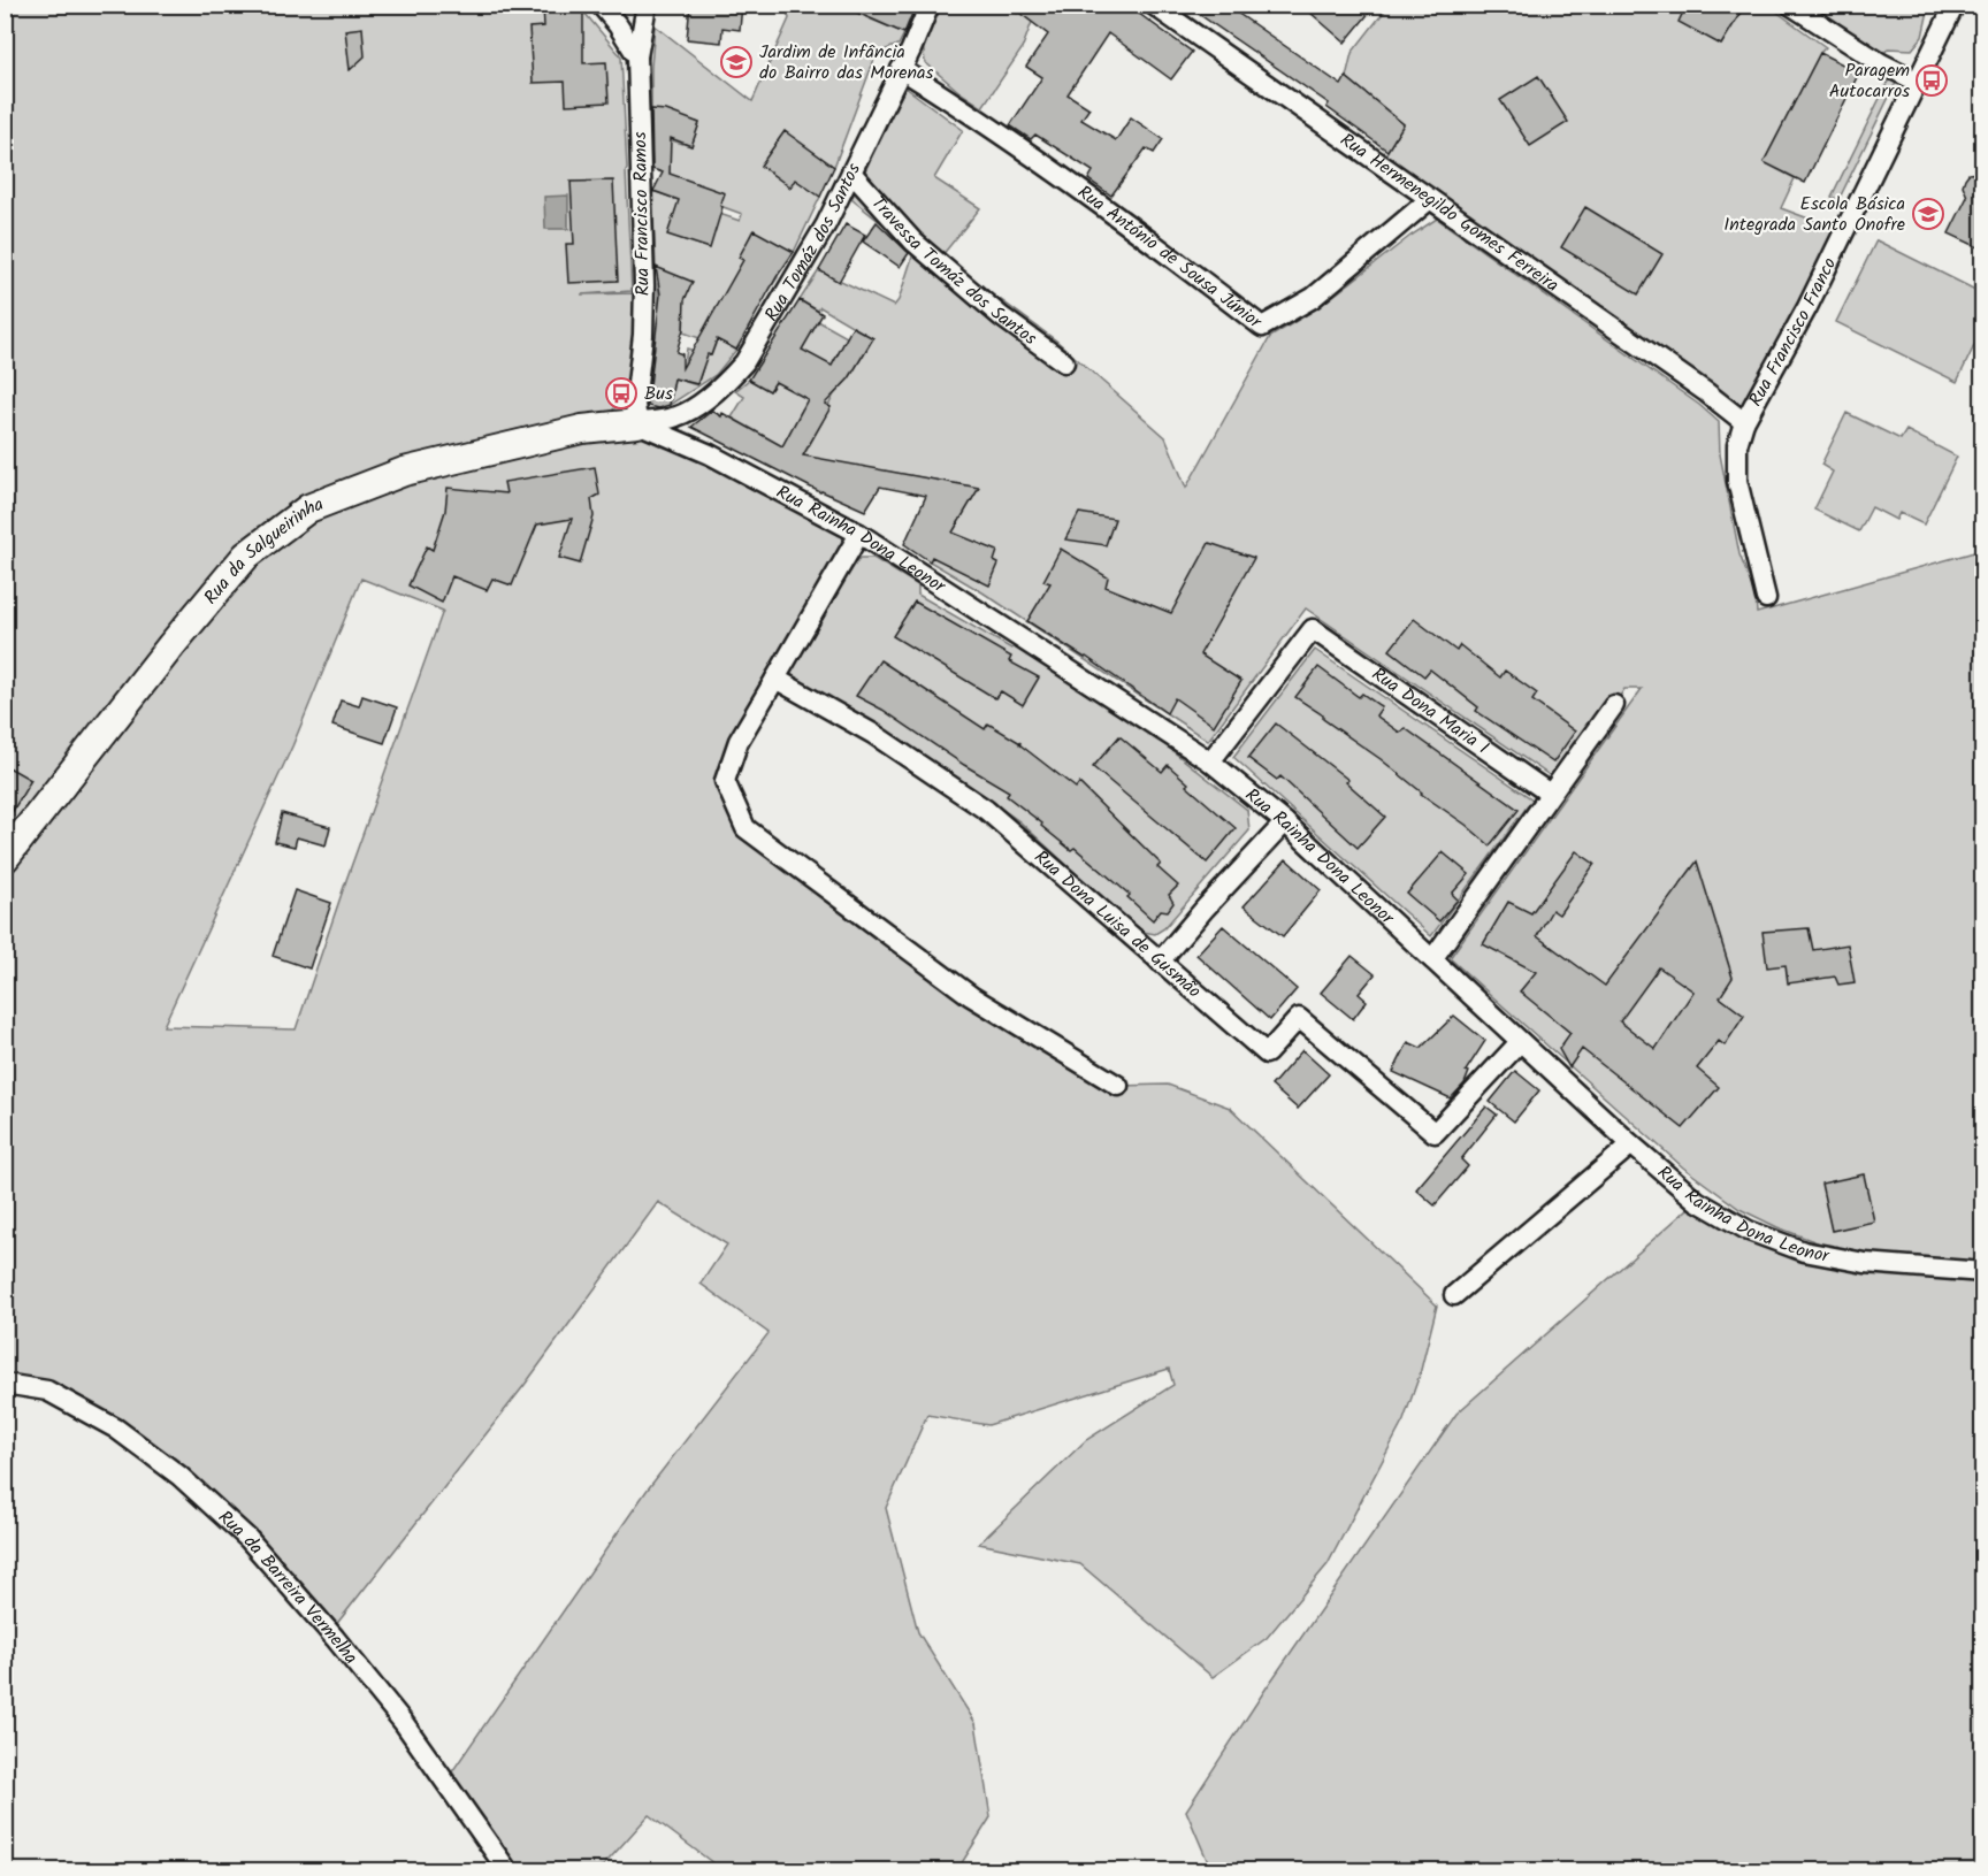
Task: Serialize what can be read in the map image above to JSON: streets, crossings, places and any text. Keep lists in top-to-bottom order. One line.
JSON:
{"streets":{"street":["Rua Hermenegildo Gomes Ferreira","Rua Francisco Ramos","Rua Tomáz dos Santos","Rua António de Sousa Júnior","Travessa Tomáz dos Santos","Rua Francisco Franco","Rua Rainha Dona Leonor","Rua da Salgueirinha","Rua Dona Maria I","Rua Dona Luisa de Gusmão","Rua da Barreira Vermelha"]},"crossings":[["Rua Hermenegildo Gomes Ferreira","Rua António de Sousa Júnior"],["Rua Hermenegildo Gomes Ferreira","Rua Francisco Franco"],["Rua Francisco Ramos","Rua Tomáz dos Santos"],["Rua Francisco Ramos","Rua Rainha Dona Leonor"],["Rua Francisco Ramos","Rua da Salgueirinha"],["Rua Tomáz dos Santos","Rua António de Sousa Júnior"],["Rua Tomáz dos Santos","Travessa Tomáz dos Santos"],["Rua Tomáz dos Santos","Rua Rainha Dona Leonor"],["Rua Tomáz dos Santos","Rua da Salgueirinha"],["Rua Rainha Dona Leonor","Rua da Salgueirinha"],["Rua Rainha Dona Leonor","Rua Dona Maria I"],["Rua Rainha Dona Leonor","Rua Dona Luisa de Gusmão"]],"places":{"school or university":["Jardim de Infância do Bairro das Morenas","Escola Básica Integrada Santo Onofre"],"bus stop":["Paragem Autocarros","Bus"]}}
